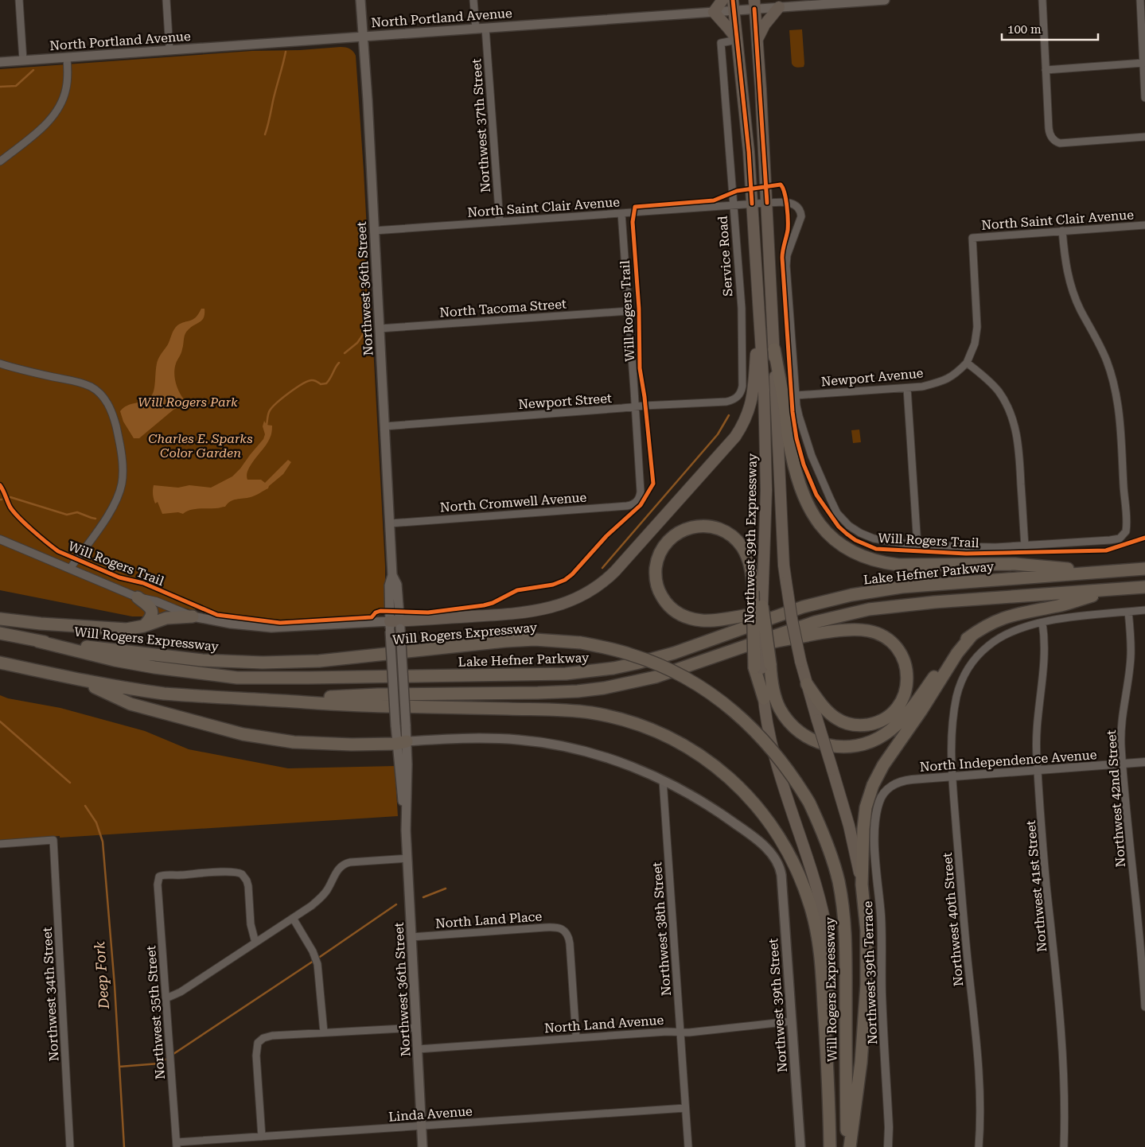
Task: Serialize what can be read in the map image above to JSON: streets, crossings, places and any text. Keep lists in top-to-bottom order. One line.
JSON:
{"streets":{"highway":["Northwest 39th Expressway","Lake Hefner Parkway","Will Rogers Expressway"],"main road":["North Portland Avenue","Northwest 36th Street","Northwest 39th Street"],"street":["Northwest 37th Street","North Saint Clair Avenue","Service Road","North Tacoma Street","Newport Avenue","Newport Street","North Cromwell Avenue","North Independence Avenue","Northwest 42nd Street","Northwest 41st Street","North Land Place","Northwest 40th Street","Northwest 38th Street","Northwest 39th Terrace","Northwest 34th Street","Northwest 35th Street","North Land Avenue","Linda Avenue"],"cycle path":["Will Rogers Trail"]},"crossings":[["North Portland Avenue","Northwest 37th Street"],["North Portland Avenue","Northwest 36th Street"],["North Portland Avenue","Northwest 39th Expressway"],["Northwest 37th Street","North Saint Clair Avenue"],["North Saint Clair Avenue","Service Road"],["North Saint Clair Avenue","Northwest 36th Street"],["North Saint Clair Avenue","Newport Avenue"],["North Saint Clair Avenue","Northwest 39th Expressway"],["Service Road","Newport Street"],["Service Road","Northwest 39th Expressway"],["Northwest 36th Street","North Tacoma Street"],["Northwest 36th Street","Newport Street"],["Northwest 36th Street","North Cromwell Avenue"],["Northwest 36th Street","North Land Place"],["Northwest 36th Street","North Land Avenue"],["Northwest 36th Street","Linda Avenue"],["Newport Street","North Cromwell Avenue"],["Lake Hefner Parkway","Will Rogers Expressway"],["North Independence Avenue","Northwest 42nd Street"],["North Independence Avenue","Northwest 41st Street"],["North Independence Avenue","Northwest 40th Street"],["North Independence Avenue","Northwest 39th Terrace"],["Northwest 42nd Street","Northwest 40th Street"],["Northwest 41st Street","Northwest 40th Street"],["North Land Place","North Land Avenue"],["Northwest 38th Street","Northwest 39th Street"],["Northwest 38th Street","North Land Avenue"],["Northwest 38th Street","Linda Avenue"],["Northwest 39th Street","North Land Avenue"],["Northwest 35th Street","Linda Avenue"]],"water":["Deep Fork"],"parks":["Will Rogers Park","Charles E. Sparks Color Garden"],"scale_bar":"100 m"}
